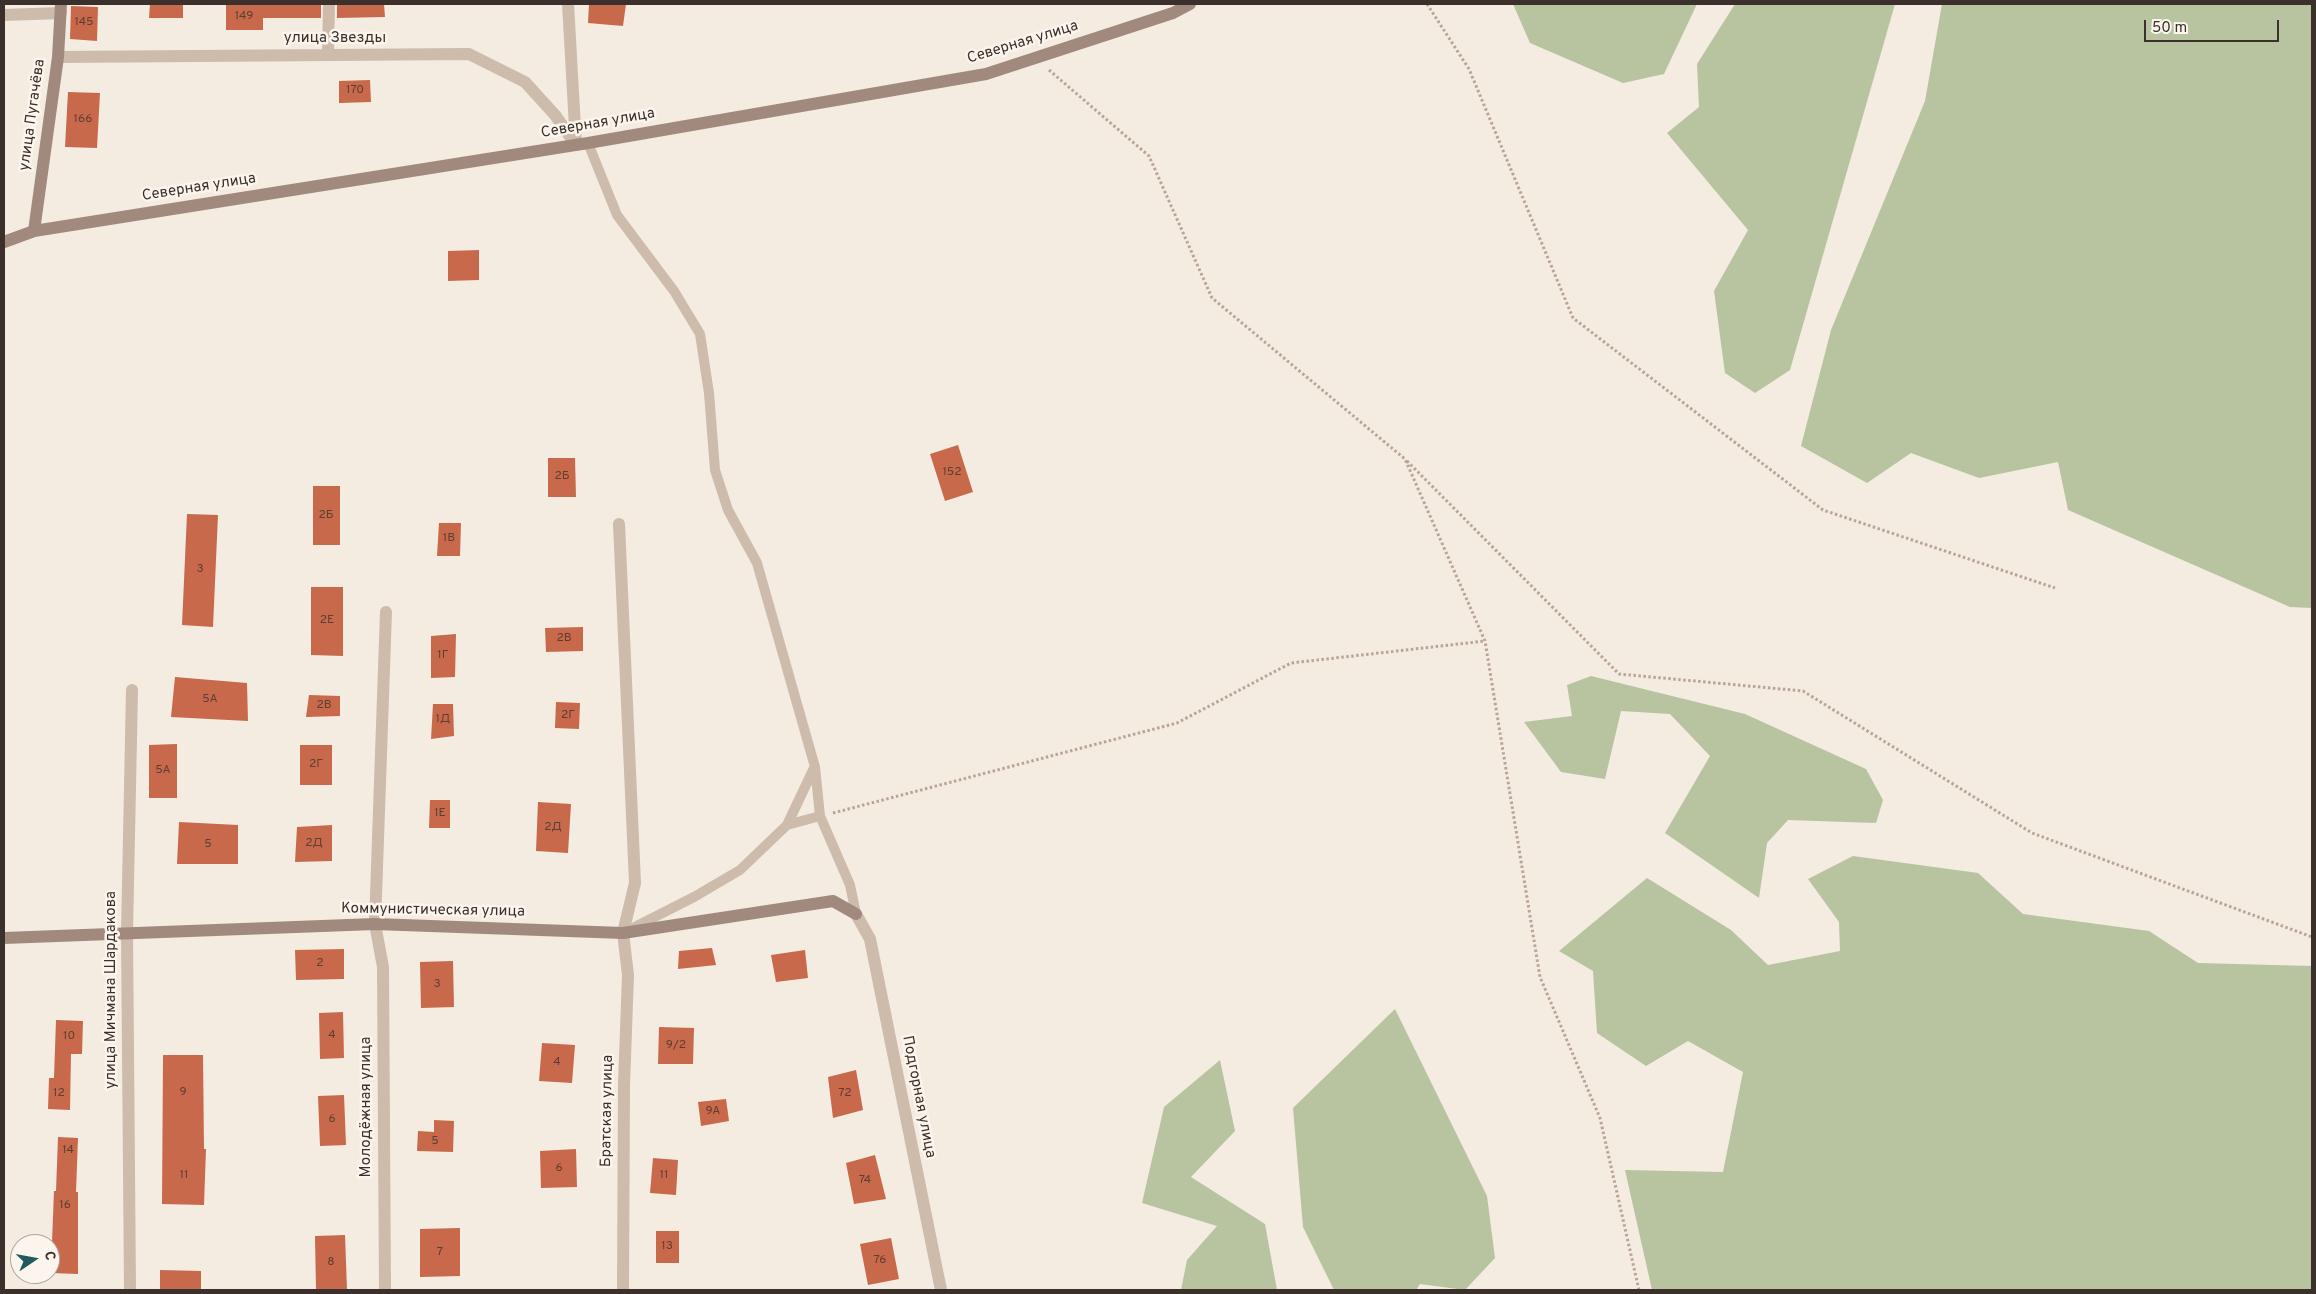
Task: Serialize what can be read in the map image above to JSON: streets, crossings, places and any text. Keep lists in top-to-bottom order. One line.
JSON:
{"streets":{"street":["улица Звезды","Северная улица","улица Пугачёва","Коммунистическая улица","улица Мичмана Шардакова","Подгорная улица","Молодёжная улица","Братская улица"]},"crossings":[["улица Звезды","Северная улица"],["улица Звезды","улица Пугачёва"],["Северная улица","улица Пугачёва"],["Коммунистическая улица","улица Мичмана Шардакова"],["Коммунистическая улица","Подгорная улица"],["Коммунистическая улица","Молодёжная улица"],["Коммунистическая улица","Братская улица"]],"house_numbers":["149","145","170","166","152","2Б","2Б","1В","3","2Е","2В","1Г","5А","2В","2Г","1Д","2Г","5А","1Е","2Д","2Д","5","2","3","4","10","9/2","4","9","12","72","9А","6","5","14","6","11","11","74","16","13","7","76","8"],"scale_bar":"50 m","north":"right"}
